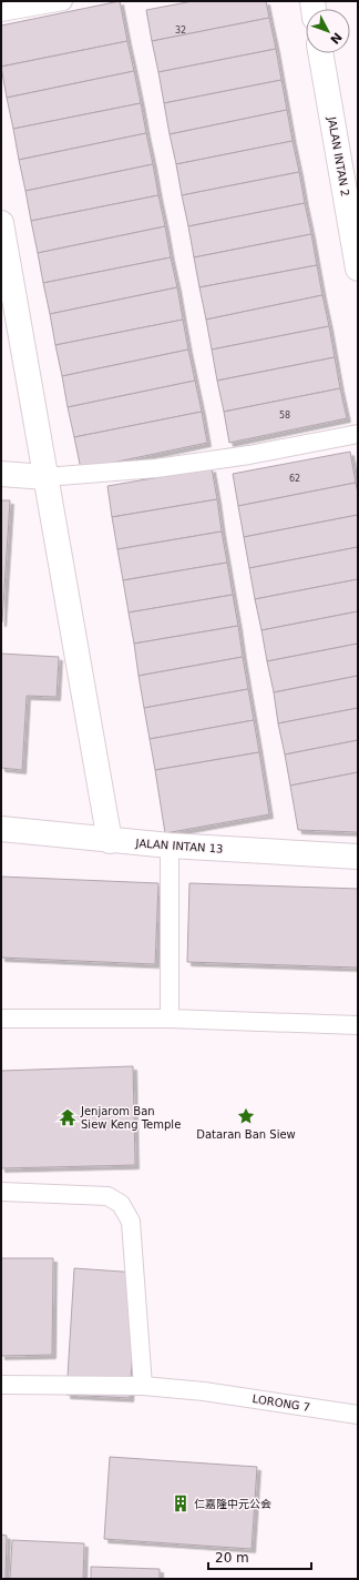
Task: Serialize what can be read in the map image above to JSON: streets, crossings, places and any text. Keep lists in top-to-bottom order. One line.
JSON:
{"streets":{"street":["JALAN INTAN 2","JALAN INTAN 13"],"lane":["LORONG 7"]},"places":{"place":["Dataran Ban Siew"],"temple":["Jenjarom Ban Siew Keng Temple"],"building":["仁嘉隆中元公会"]},"house_numbers":["32","58","62"],"scale_bar":"20 m","north":"bottom right"}
